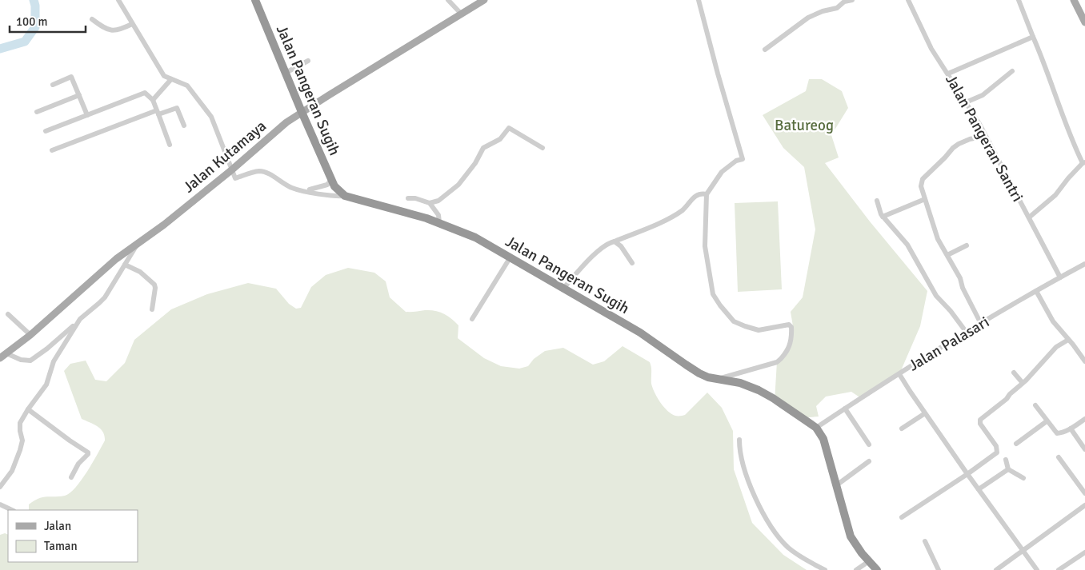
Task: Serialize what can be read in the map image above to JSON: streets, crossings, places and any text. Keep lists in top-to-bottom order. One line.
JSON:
{"streets":{"highway":["Jalan Pangeran Sugih"],"main road":["Jalan Kutamaya"],"street":["Jalan Pangeran Santri","Jalan Palasari"]},"crossings":[["Jalan Pangeran Sugih","Jalan Kutamaya"],["Jalan Pangeran Sugih","Jalan Palasari"],["Jalan Pangeran Santri","Jalan Palasari"]],"parks":["Batureog"],"legend":["Jalan","Taman"],"scale_bar":"100 m"}
